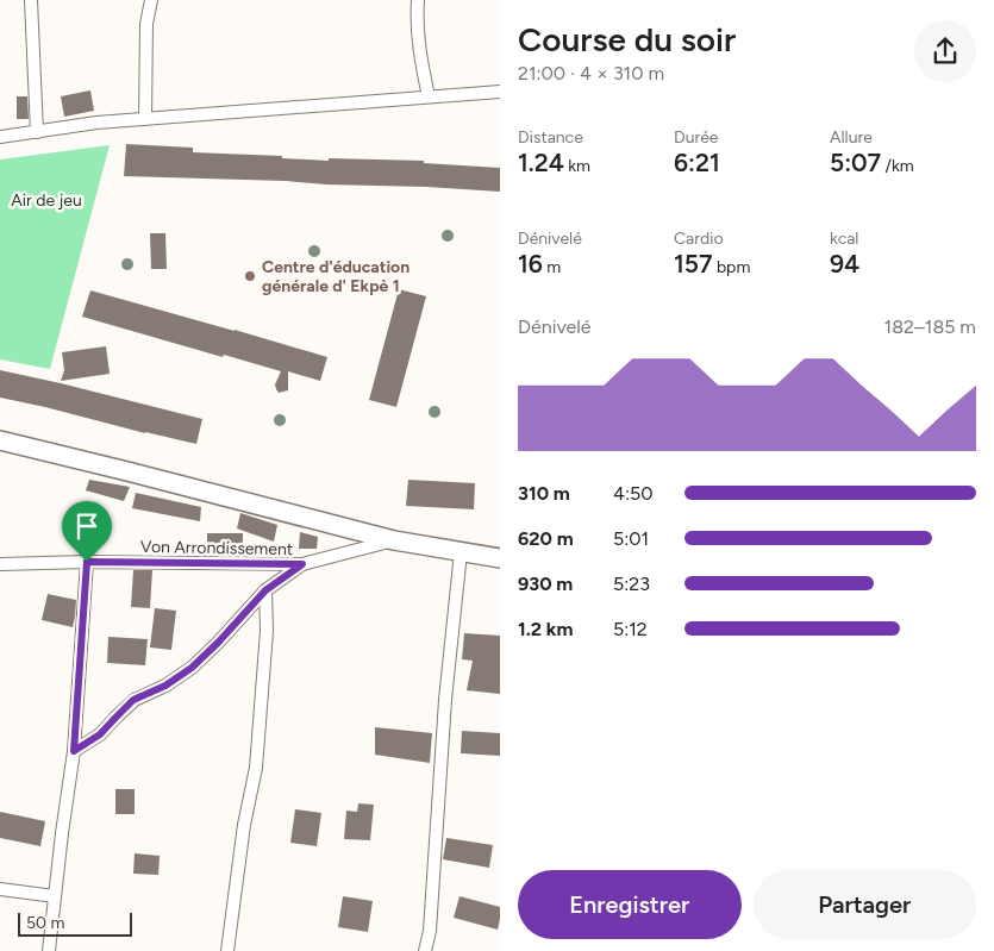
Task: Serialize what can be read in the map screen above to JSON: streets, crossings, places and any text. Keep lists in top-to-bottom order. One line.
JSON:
{"streets":{"street":["Von Arrondissement"]},"parks":["Air de jeu"],"places":["Centre d'éducation générale d' Ekpè 1"],"scale_bar":"50 m","page":{"heading":["Course du soir","21:00 · 4 × 310 m"],"stats":[["Distance","1.24 km"],["Durée","6:21"],["Allure","5:07 /km"],["Dénivelé","16 m"],["Cardio","157 bpm"],["kcal","94"]],"chart":["Dénivelé","182–185 m"],"list":[{"name":"310 m","note":"4:50"},{"name":"620 m","note":"5:01"},{"name":"930 m","note":"5:23"},{"name":"1.2 km","note":"5:12"}],"buttons":["Enregistrer","Partager"],"scale":"50 m"}}
